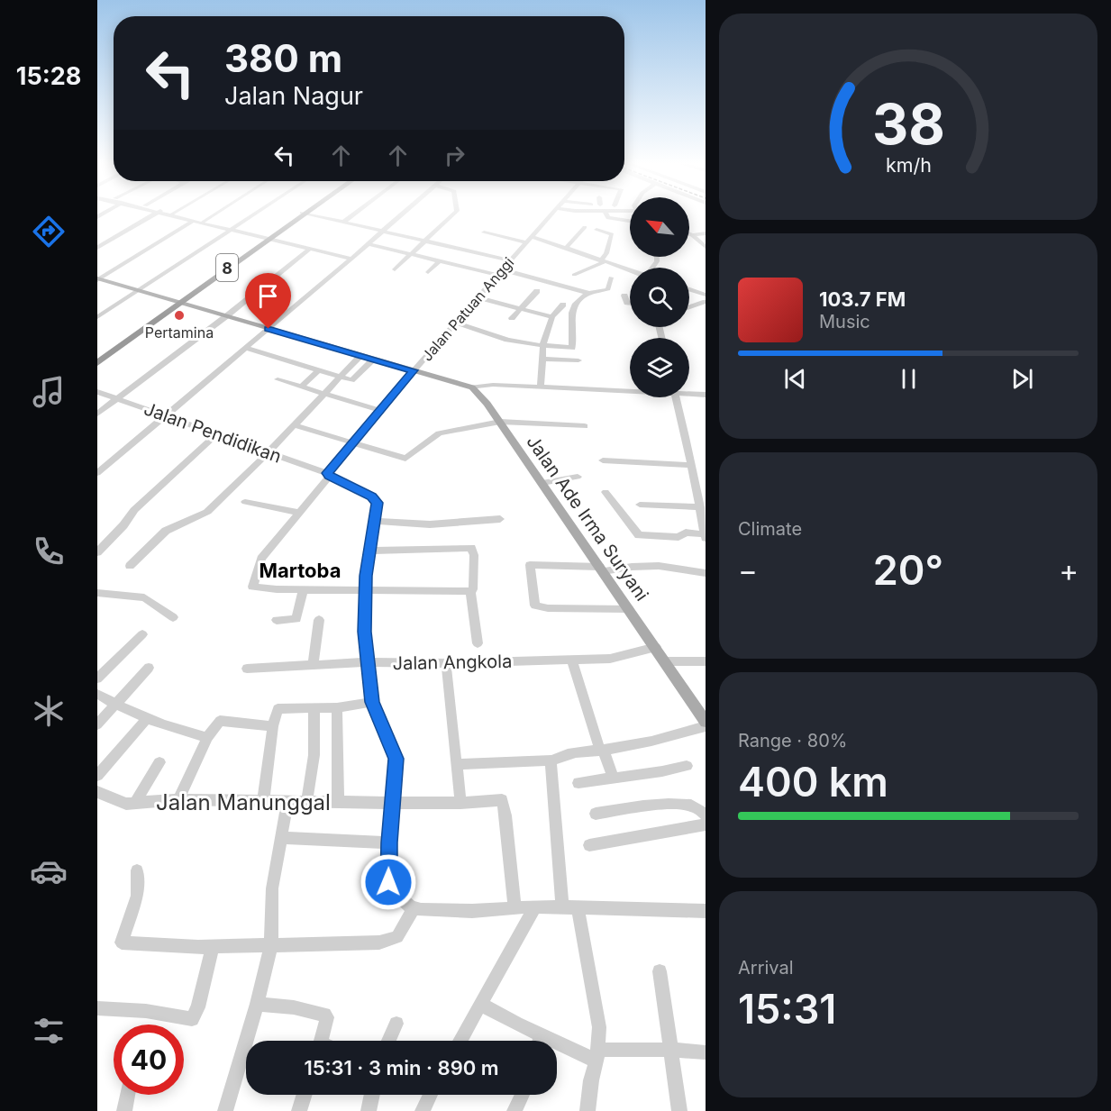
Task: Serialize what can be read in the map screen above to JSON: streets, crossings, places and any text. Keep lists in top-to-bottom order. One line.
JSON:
{"streets":{"highway":["8"],"main road":["Jalan Ade Irma Suryani"],"street":["Jalan Patuan Anggi","Jalan Pendidikan","Jalan Angkola","Jalan Manunggal"]},"crossings":[["Jalan Patuan Anggi","Jalan Pendidikan"],["Jalan Ade Irma Suryani","Jalan Angkola"]],"districts":["Martoba"],"places":["Pertamina"],"north":"top left","page":{"tabs":"15:28","turn":["380 m","Jalan Nagur"],"song":["103.7 FM","Music"],"tile":["Climate",["Range · 80%","400 km"],["Arrival","15:31"]],"heat":["−","20°","+"],"limit":"40","trip":"15:31 · 3 min · 890 m","gauge":["38","km/h"]}}
